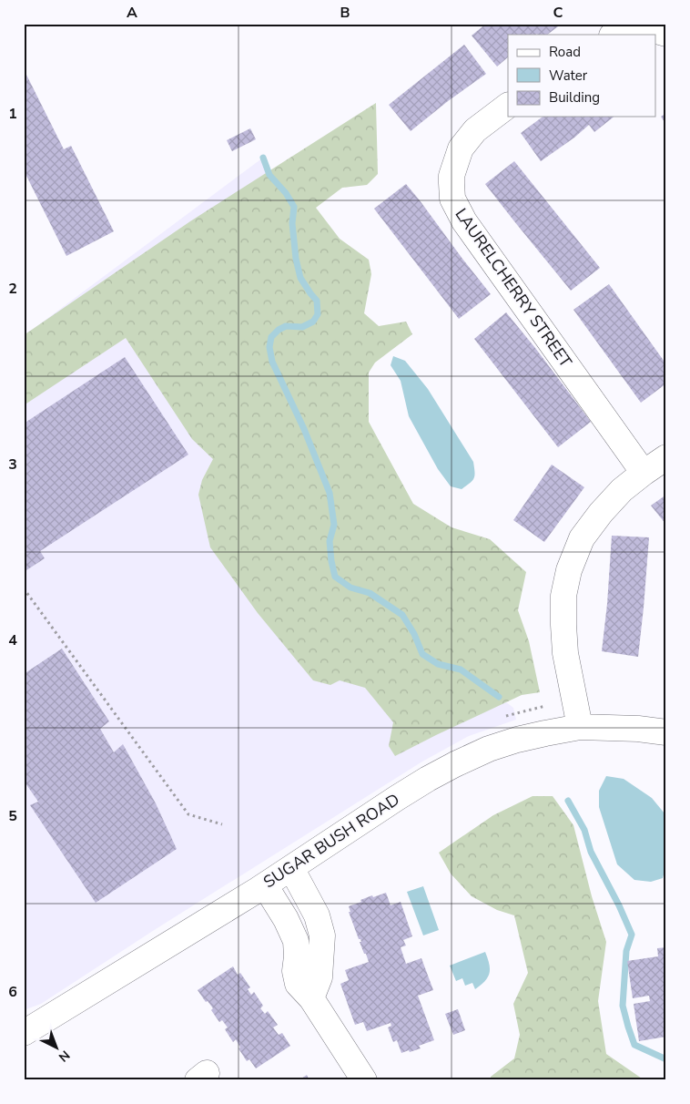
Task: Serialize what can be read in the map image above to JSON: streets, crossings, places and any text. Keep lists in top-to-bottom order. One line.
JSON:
{"streets":{"street":["LAURELCHERRY STREET","SUGAR BUSH ROAD"]},"legend":["Road","Water","Building"],"north":"bottom right","grid":{"columns":["A","B","C"],"rows":["1","2","3","4","5","6"]}}
